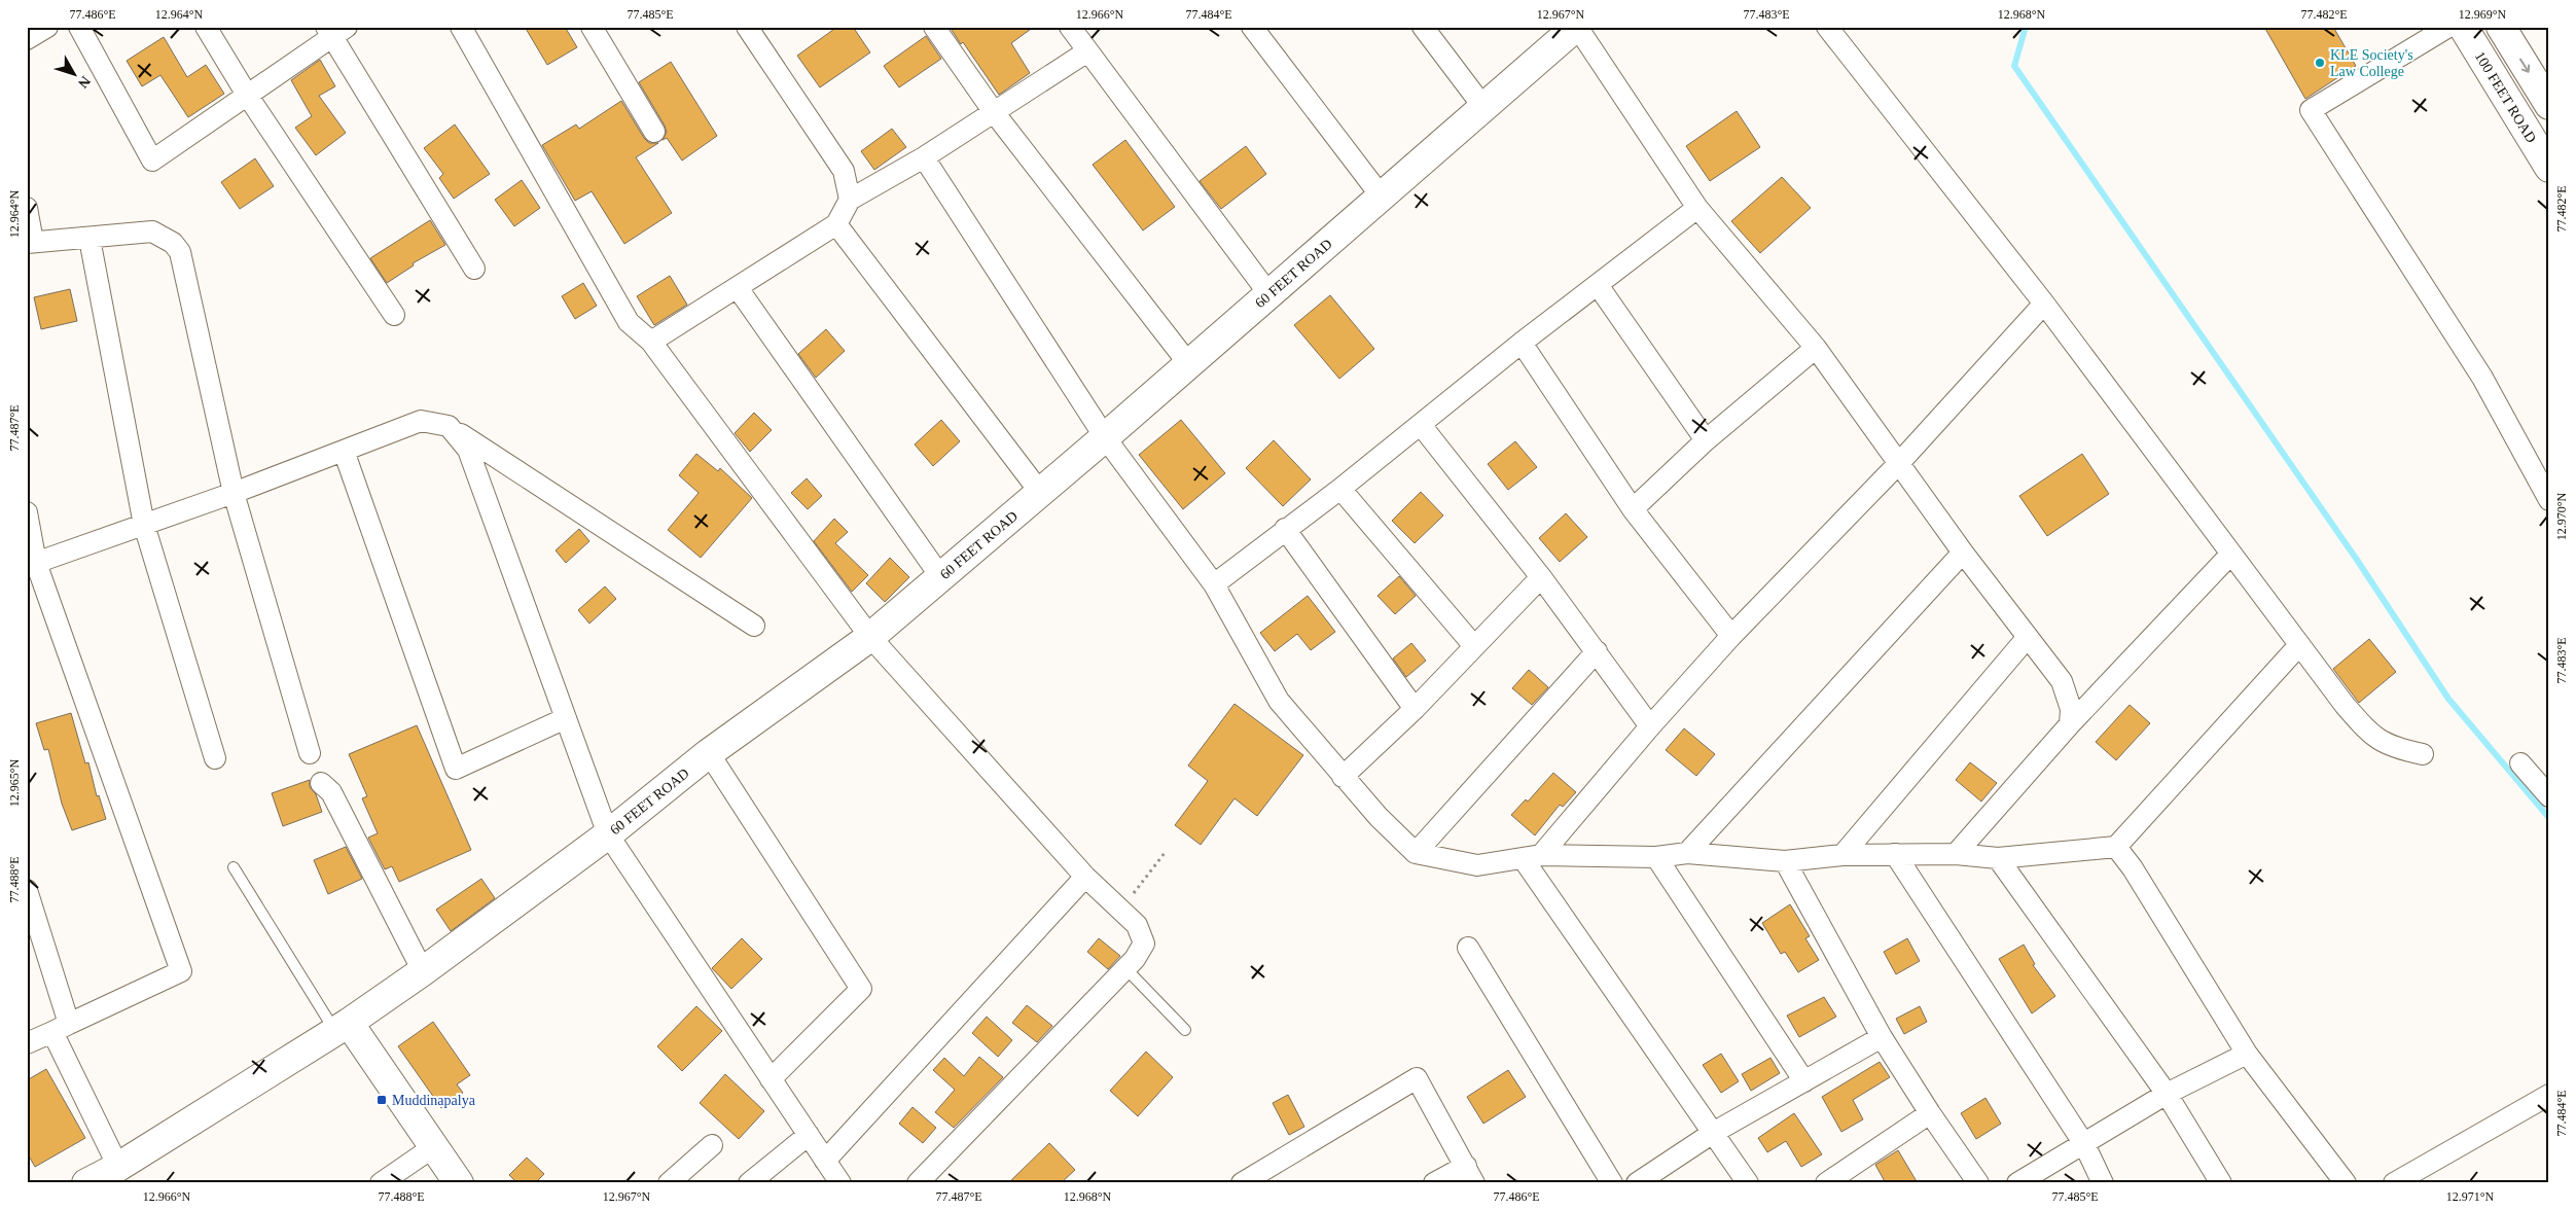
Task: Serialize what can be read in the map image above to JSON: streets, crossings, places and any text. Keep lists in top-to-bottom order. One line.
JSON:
{"streets":{"street":["100 FEET ROAD","60 FEET ROAD"]},"places":{"other":["KLE Society's Law College"],"transit":["Muddinapalya"]},"north":"bottom right","coordinates":["77.486°E","12.964°N","77.485°E","12.966°N","77.484°E","12.967°N","77.483°E","12.968°N","77.482°E","12.969°N","77.487°E","12.970°N","12.965°N","77.488°E","12.971°N"]}
